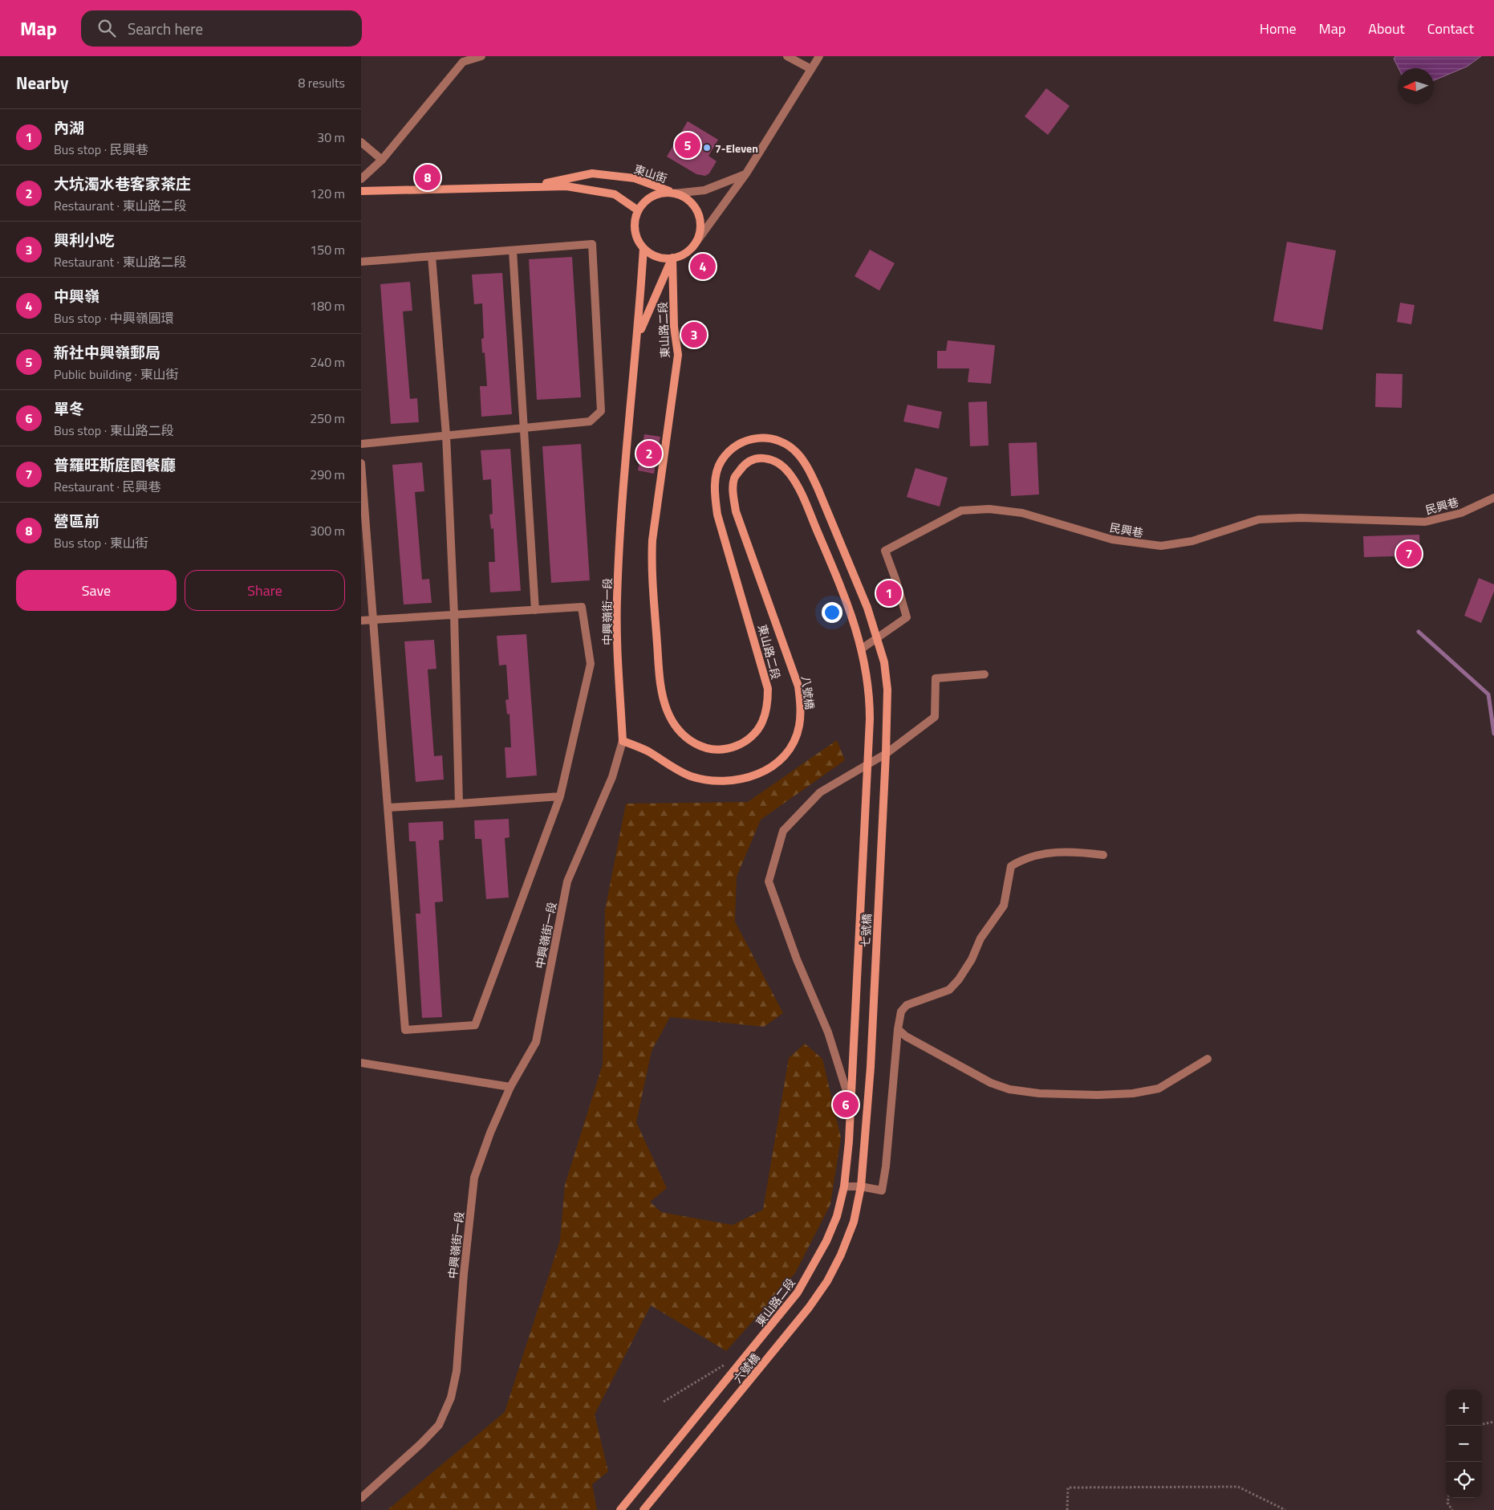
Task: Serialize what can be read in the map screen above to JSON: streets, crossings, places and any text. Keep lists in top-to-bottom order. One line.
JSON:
{"streets":{"main road":["東山街","東山路二段","中興嶺街一段","八號橋","七號橋","六號橋"],"street":["民興巷"]},"crossings":[["東山街","東山路二段"],["東山街","中興嶺街一段"],["東山路二段","民興巷"],["東山路二段","中興嶺街一段"],["東山路二段","七號橋"],["民興巷","八號橋"],["中興嶺街一段","八號橋"],["七號橋","六號橋"]],"places":["7-Eleven"],"north":"left","page":{"header":"Map","search":"Search here","nav":["Home","Map","About","Contact"],"heading":["Nearby","8 results"],"list":[{"mark":"1","name":"內湖","note":"Bus stop · 民興巷","value":"30 m"},{"mark":"2","name":"大坑濁水巷客家茶庄","note":"Restaurant · 東山路二段","value":"120 m"},{"mark":"3","name":"興利小吃","note":"Restaurant · 東山路二段","value":"150 m"},{"mark":"4","name":"中興嶺","note":"Bus stop · 中興嶺圓環","value":"180 m"},{"mark":"5","name":"新社中興嶺郵局","note":"Public building · 東山街","value":"240 m"},{"mark":"6","name":"單冬","note":"Bus stop · 東山路二段","value":"250 m"},{"mark":"7","name":"普羅旺斯庭園餐廳","note":"Restaurant · 民興巷","value":"290 m"},{"mark":"8","name":"營區前","note":"Bus stop · 東山街","value":"300 m"}],"pins":["5","8","4","3","2","7","1","6"],"buttons":["Save","Share"],"map_buttons":["+","−"]}}
